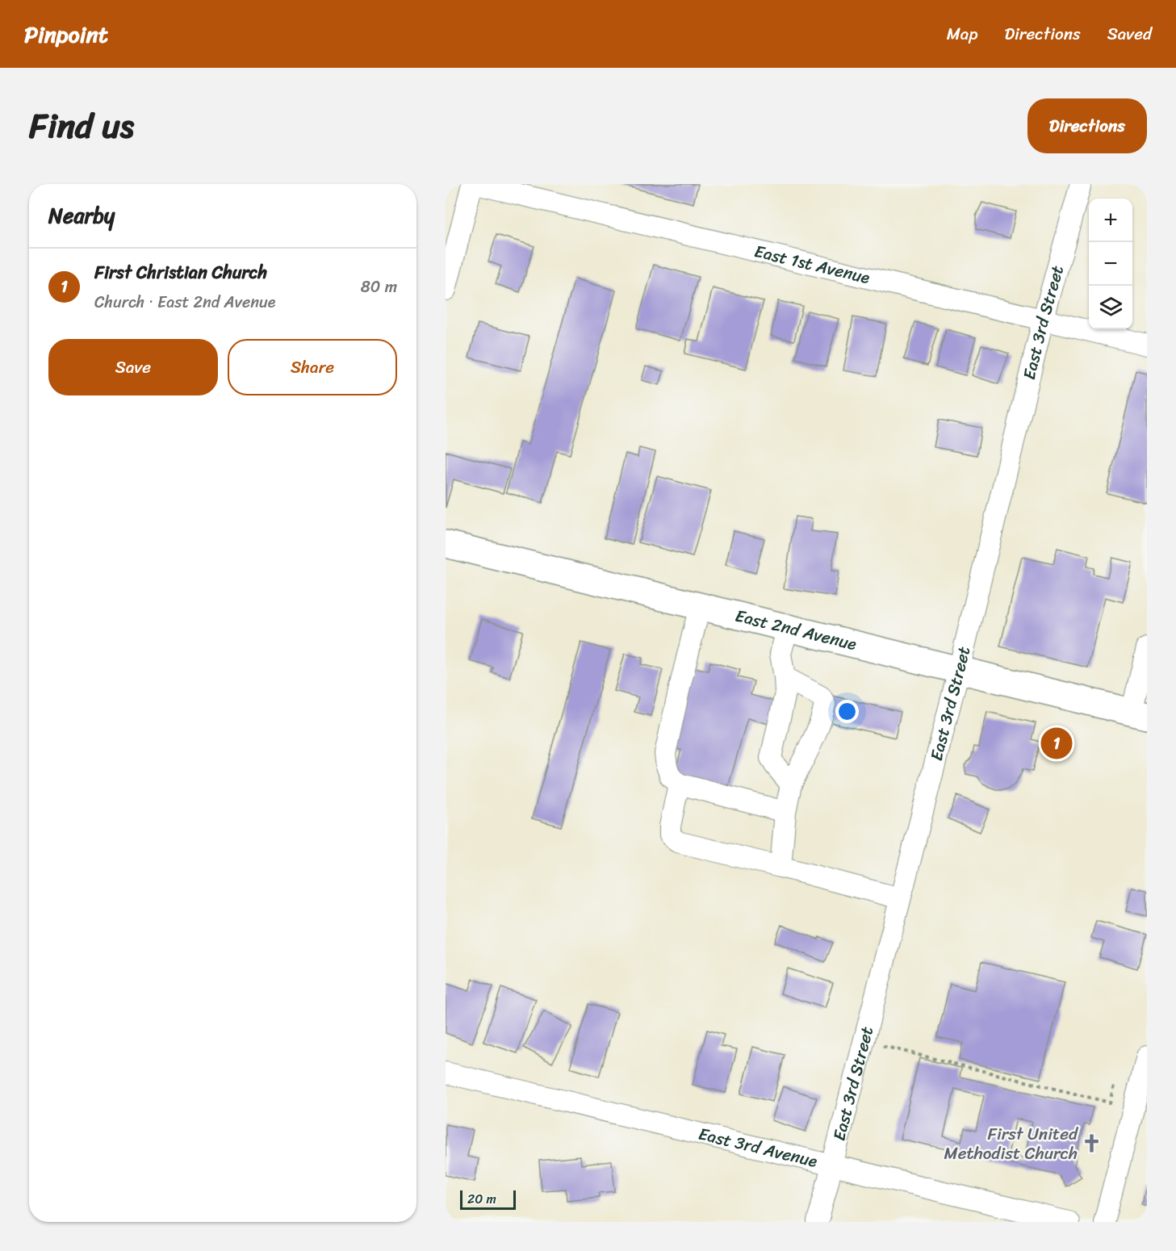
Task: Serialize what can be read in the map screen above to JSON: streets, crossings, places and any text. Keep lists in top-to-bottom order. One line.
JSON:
{"streets":{"main road":["East 2nd Avenue"],"street":["East 1st Avenue","East 3rd Street","East 3rd Avenue"]},"crossings":[["East 1st Avenue","East 3rd Street"],["East 3rd Street","East 2nd Avenue"],["East 3rd Street","East 3rd Avenue"]],"places":{"church":["First United Methodist Church"]},"scale_bar":"20 m","page":{"header":"Pinpoint","nav":["Map","Directions","Saved"],"title":"Find us","buttons":["Directions",["Save","Share"]],"heading":"Nearby","map_buttons":["+","−"],"list":[{"mark":"1","name":"First Christian Church","note":"Church · East 2nd Avenue","value":"80 m"}],"pins":"1","scale":"20 m"}}
